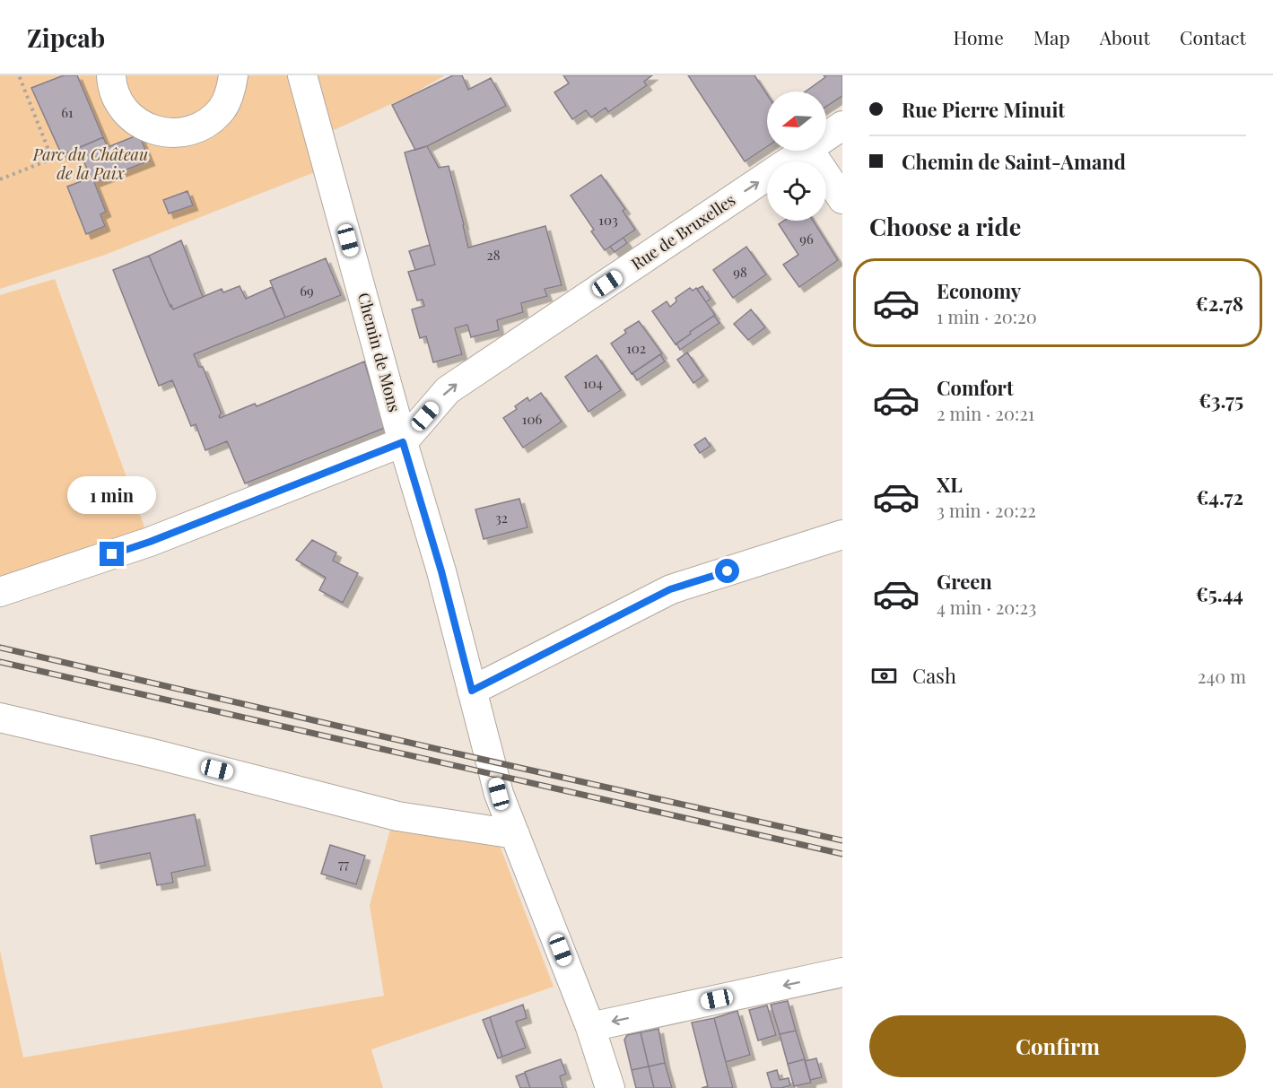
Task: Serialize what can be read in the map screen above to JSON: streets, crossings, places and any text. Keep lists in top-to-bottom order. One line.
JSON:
{"streets":{"street":["Rue de Bruxelles","Chemin de Mons"]},"crossings":[["Rue de Bruxelles","Chemin de Mons"]],"one_way":["Rue de Bruxelles"],"parks":["Parc du Château de la Paix"],"house_numbers":["61","103","96","28","98","69","102","104","106","32","77"],"north":"left","page":{"header":"Zipcab","nav":["Home","Map","About","Contact"],"banner":["Rue Pierre Minuit","Chemin de Saint-Amand"],"heading":"Choose a ride","list":[{"name":"Economy","note":"1 min · 20:20","value":"€2.78"},{"name":"Comfort","note":"2 min · 20:21","value":"€3.75"},{"name":"XL","note":"3 min · 20:22","value":"€4.72"},{"name":"Green","note":"4 min · 20:23","value":"€5.44"}],"bubble":"1 min","pay":["Cash","240 m"],"buttons":"Confirm"}}
